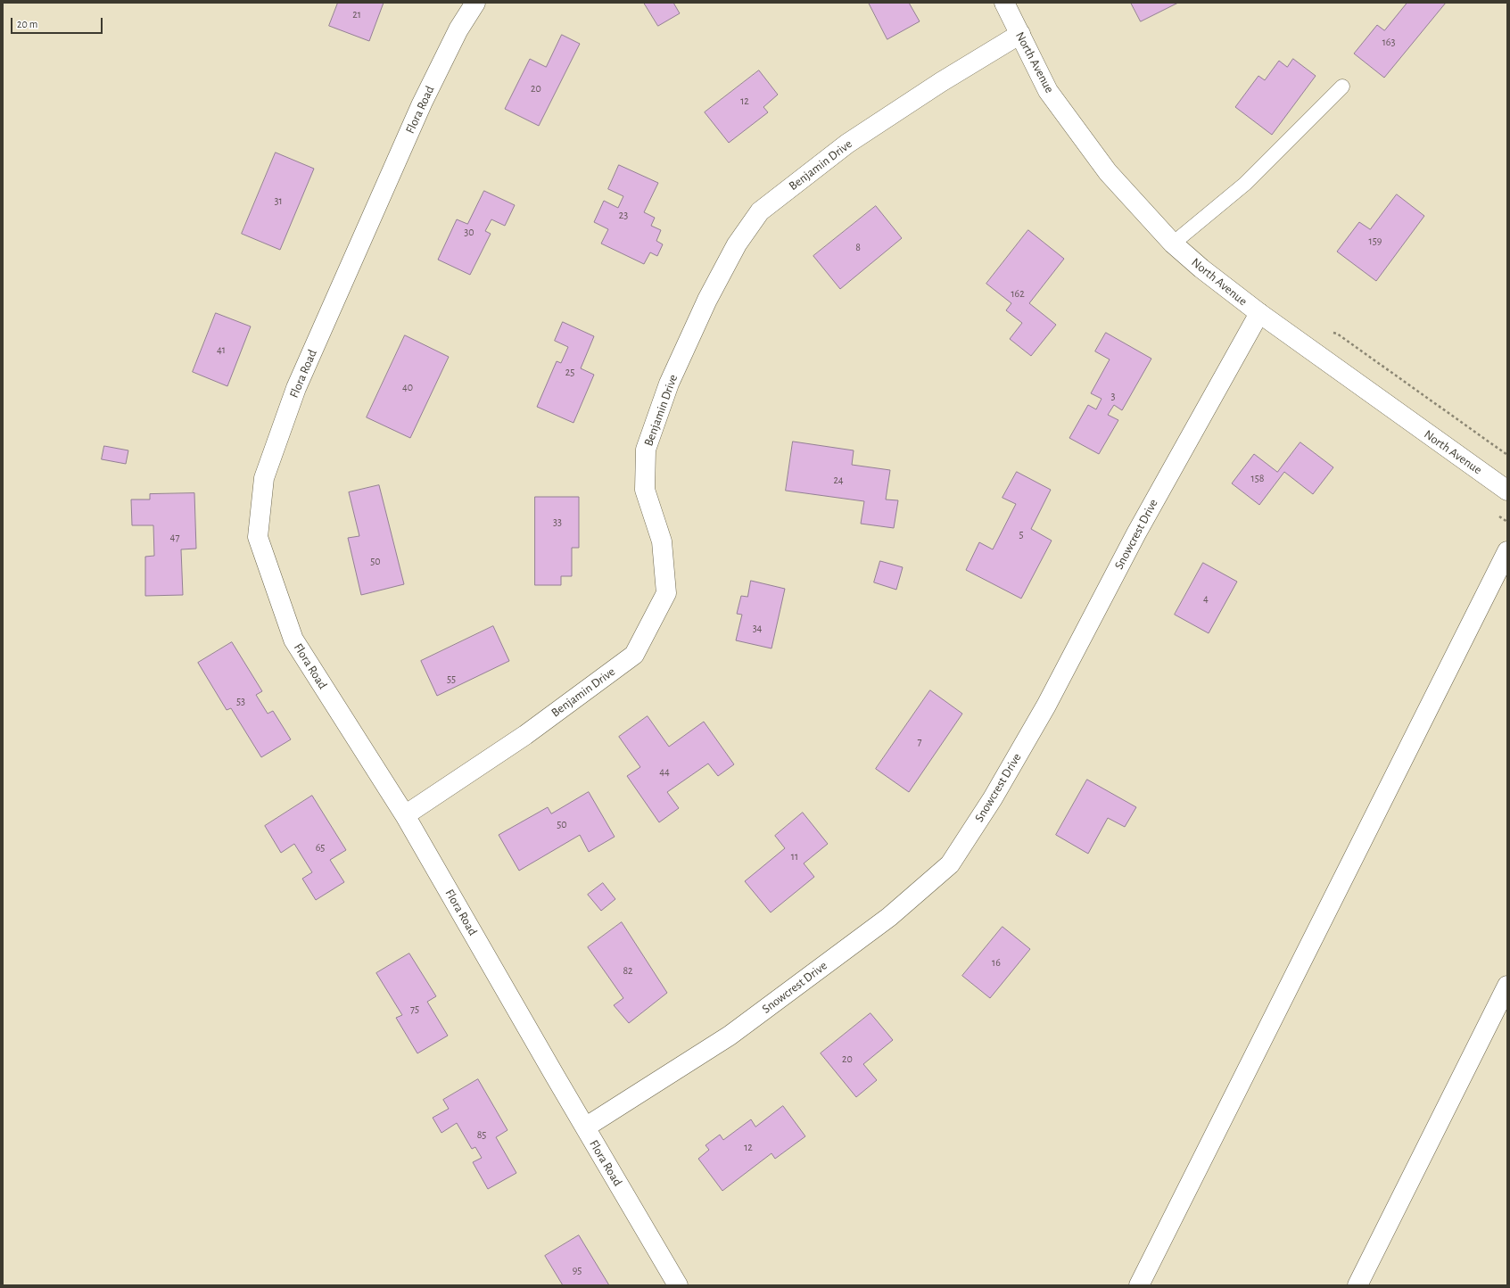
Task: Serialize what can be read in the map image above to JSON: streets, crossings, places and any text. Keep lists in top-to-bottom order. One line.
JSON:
{"streets":{"main road":["North Avenue","Flora Road","Benjamin Drive","Snowcrest Drive"]},"crossings":[["North Avenue","Benjamin Drive"],["North Avenue","Snowcrest Drive"],["Flora Road","Benjamin Drive"],["Flora Road","Snowcrest Drive"]],"house_numbers":["21","163","20","12","31","23","30","159","8","162","41","25","40","3","158","24","33","5","47","50","4","34","55","53","7","44","50","65","11","16","82","75","20","85","12","95"],"scale_bar":"20 m"}
